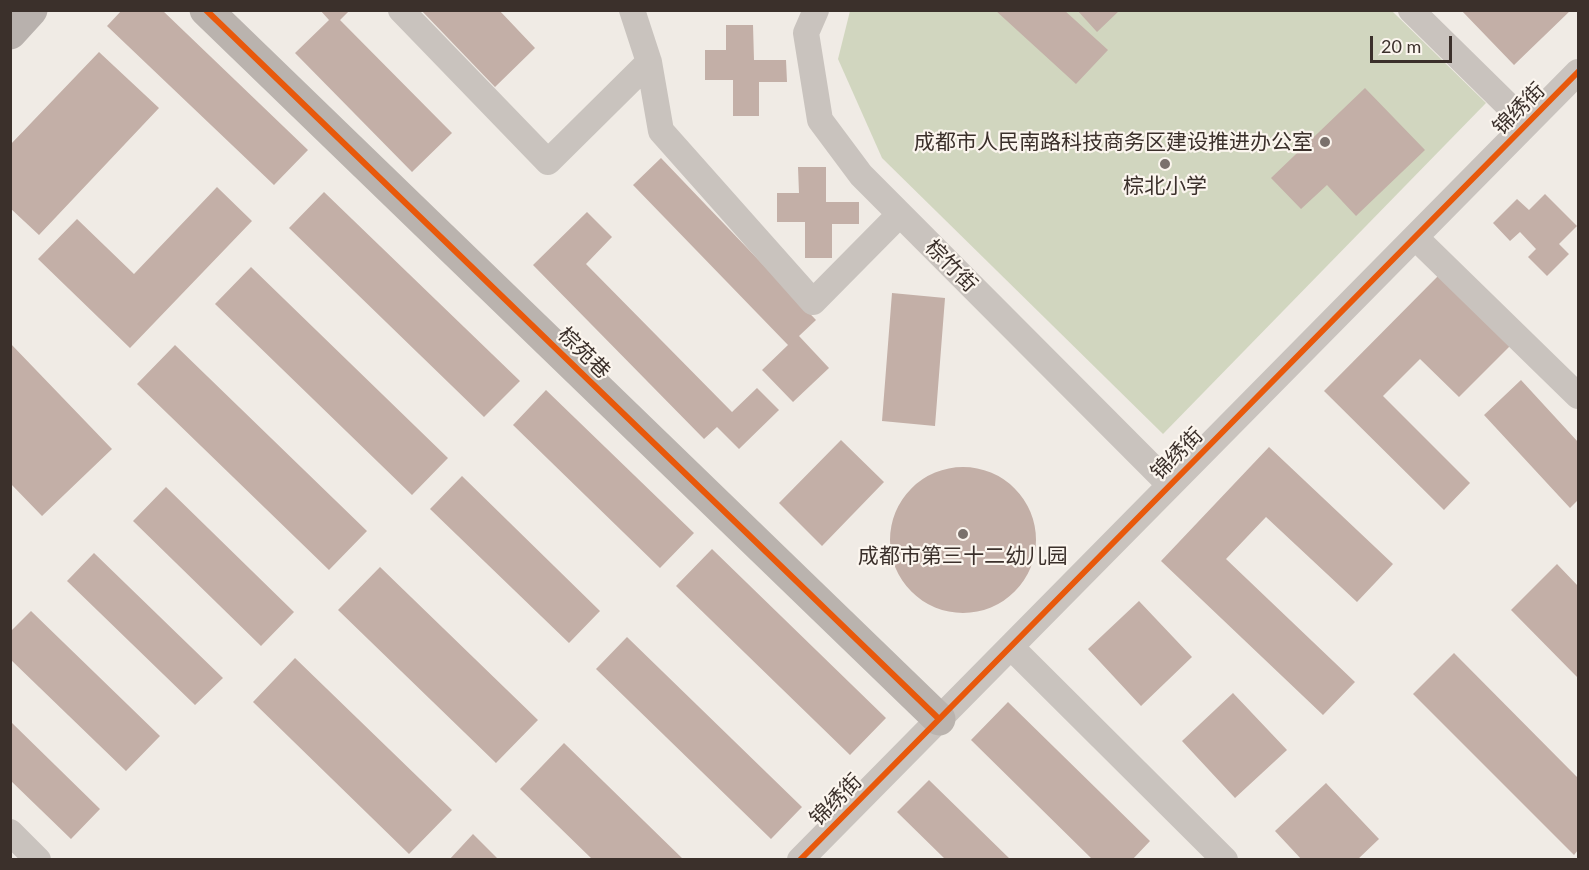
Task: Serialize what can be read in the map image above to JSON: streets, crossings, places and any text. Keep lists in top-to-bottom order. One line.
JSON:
{"streets":{"street":["锦绣街","棕竹街","棕苑巷"]},"crossings":[["锦绣街","棕竹街"],["锦绣街","棕苑巷"]],"places":["成都市人民南路科技商务区建设推进办公室","棕北小学","成都市第三十二幼儿园"],"scale_bar":"20 m"}
